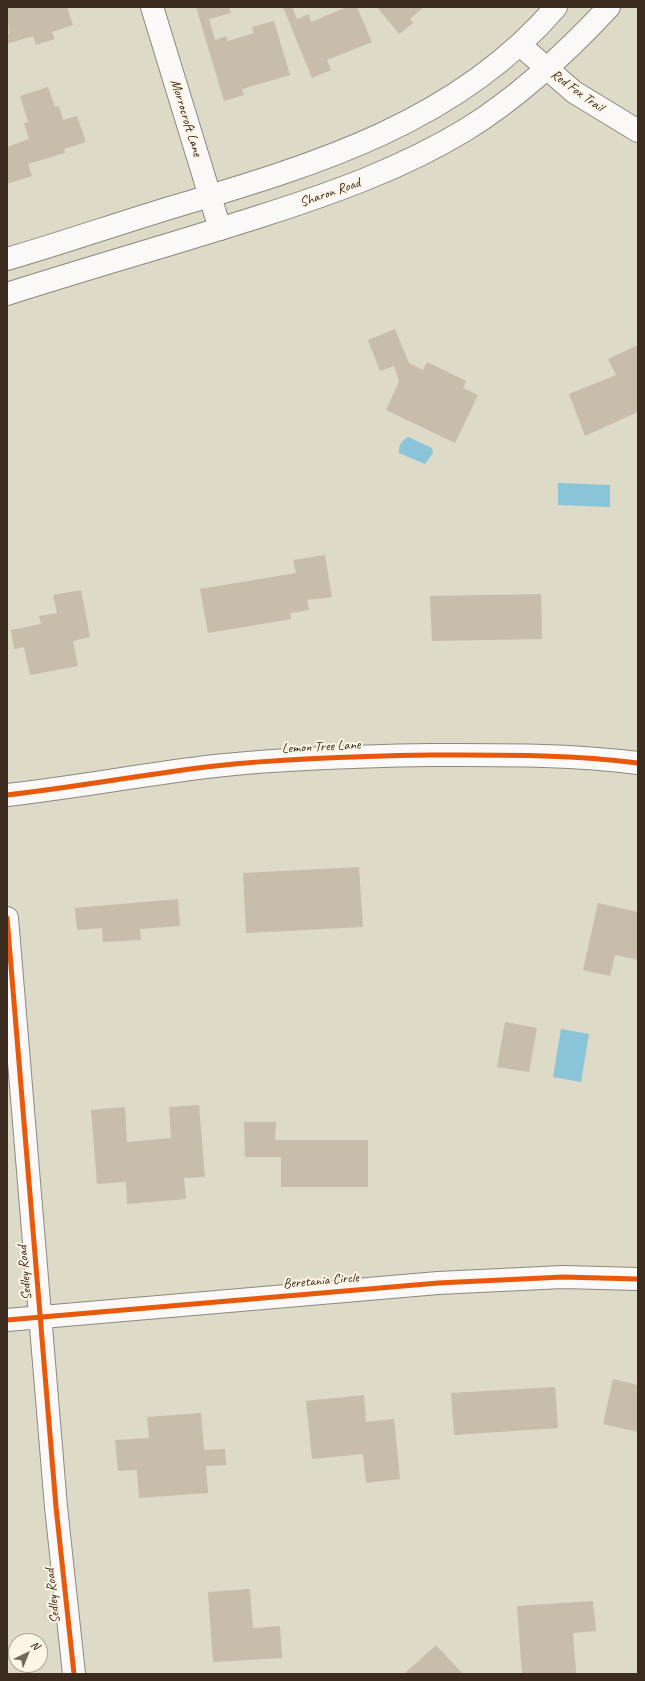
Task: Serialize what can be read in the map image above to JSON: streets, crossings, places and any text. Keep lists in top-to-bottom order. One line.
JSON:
{"streets":{"street":["Red Fox Trail","Morrocroft Lane","Sharon Road","Lemon Tree Lane","Sedley Road","Beretania Circle"]},"crossings":[["Red Fox Trail","Sharon Road"],["Morrocroft Lane","Sharon Road"],["Sedley Road","Beretania Circle"]],"north":"top right"}
